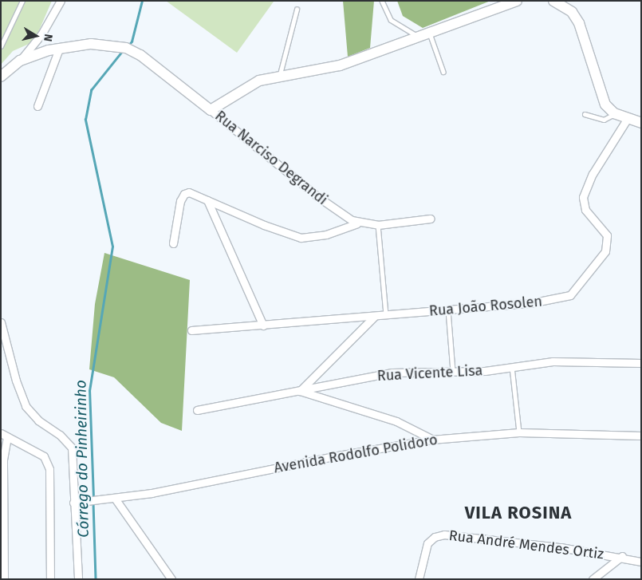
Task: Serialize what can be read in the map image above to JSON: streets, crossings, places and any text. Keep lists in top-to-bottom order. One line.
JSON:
{"streets":{"main road":["Rua Narciso Degrandi"],"street":["Rua João Rosolen","Rua Vicente Lisa","Avenida Rodolfo Polidoro","Rua André Mendes Ortiz"]},"districts":["VILA ROSINA"],"water":["Córrego do Pinheirinho"],"north":"right"}
